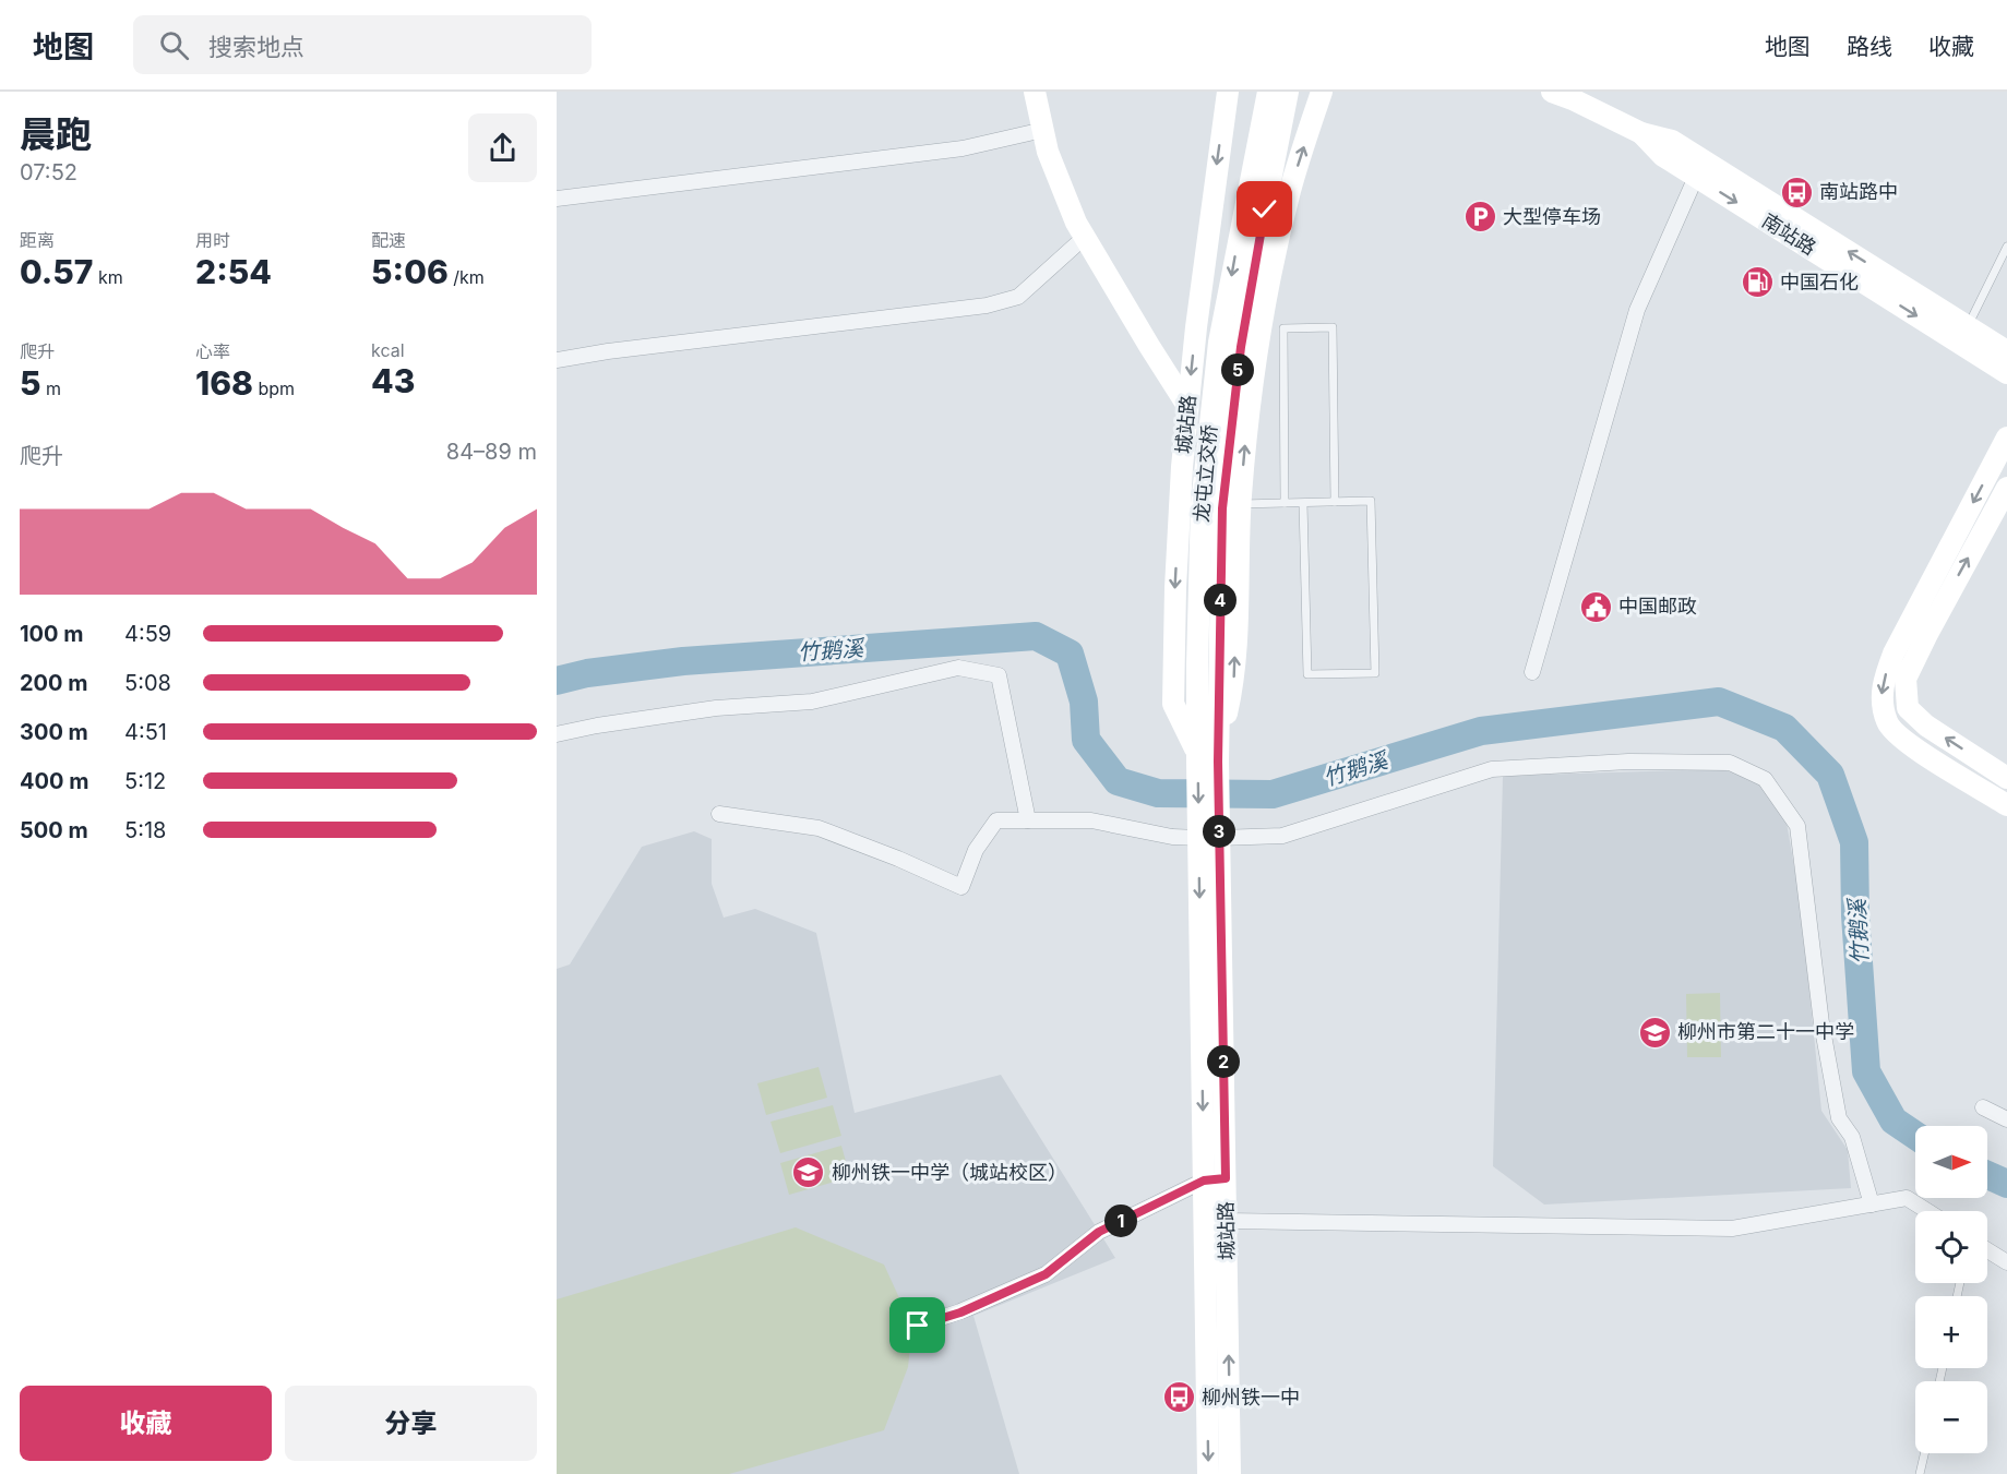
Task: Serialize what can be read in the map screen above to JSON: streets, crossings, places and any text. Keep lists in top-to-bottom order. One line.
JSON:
{"streets":{"main road":["南站路","城站路","龙屯立交桥"]},"crossings":[["城站路","龙屯立交桥"]],"water":["竹鹅溪"],"places":{"bus stop":["南站路中","柳州铁一中"],"parking":["大型停车场"],"fuel station":["中国石化"],"public building":["中国邮政"],"school or university":["柳州市第二十一中学","柳州铁一中学（城站校区）"]},"north":"right","page":{"header":"地图","search":"搜索地点","nav":["地图","路线","收藏"],"heading":["晨跑","07:52"],"stats":[["距离","0.57 km"],["用时","2:54"],["配速","5:06 /km"],["爬升","5 m"],["心率","168 bpm"],["kcal","43"]],"pins":["5","4","3","2","1"],"chart":["爬升","84–89 m"],"list":[{"name":"100 m","note":"4:59"},{"name":"200 m","note":"5:08"},{"name":"300 m","note":"4:51"},{"name":"400 m","note":"5:12"},{"name":"500 m","note":"5:18"}],"map_buttons":["+","−"],"buttons":["收藏","分享"]}}
